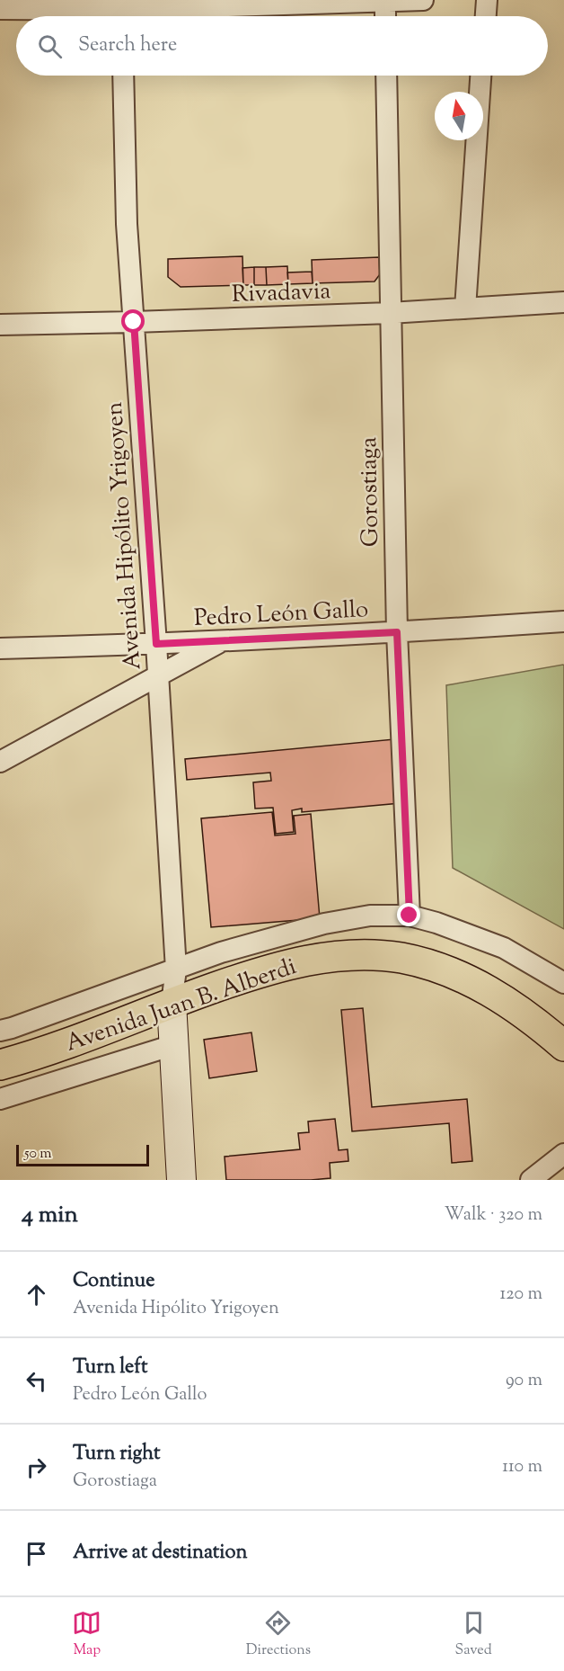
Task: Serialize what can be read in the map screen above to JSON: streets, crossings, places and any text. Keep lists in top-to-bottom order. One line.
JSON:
{"streets":{"highway":["Avenida Juan B. Alberdi"],"street":["Rivadavia","Gorostiaga","Avenida Hipólito Yrigoyen","Pedro León Gallo"]},"crossings":[["Rivadavia","Gorostiaga"],["Rivadavia","Avenida Hipólito Yrigoyen"],["Gorostiaga","Pedro León Gallo"],["Avenida Hipólito Yrigoyen","Pedro León Gallo"],["Avenida Hipólito Yrigoyen","Avenida Juan B. Alberdi"]],"scale_bar":"50 m","north":"top","page":{"search":"Search here","scale":"50 m","heading":["4 min","Walk · 320 m"],"list":[["Continue","Avenida Hipólito Yrigoyen","120 m"],["Turn left","Pedro León Gallo","90 m"],["Turn right","Gorostiaga","110 m"],"Arrive at destination"],"nav":["Map","Directions","Saved"]}}
